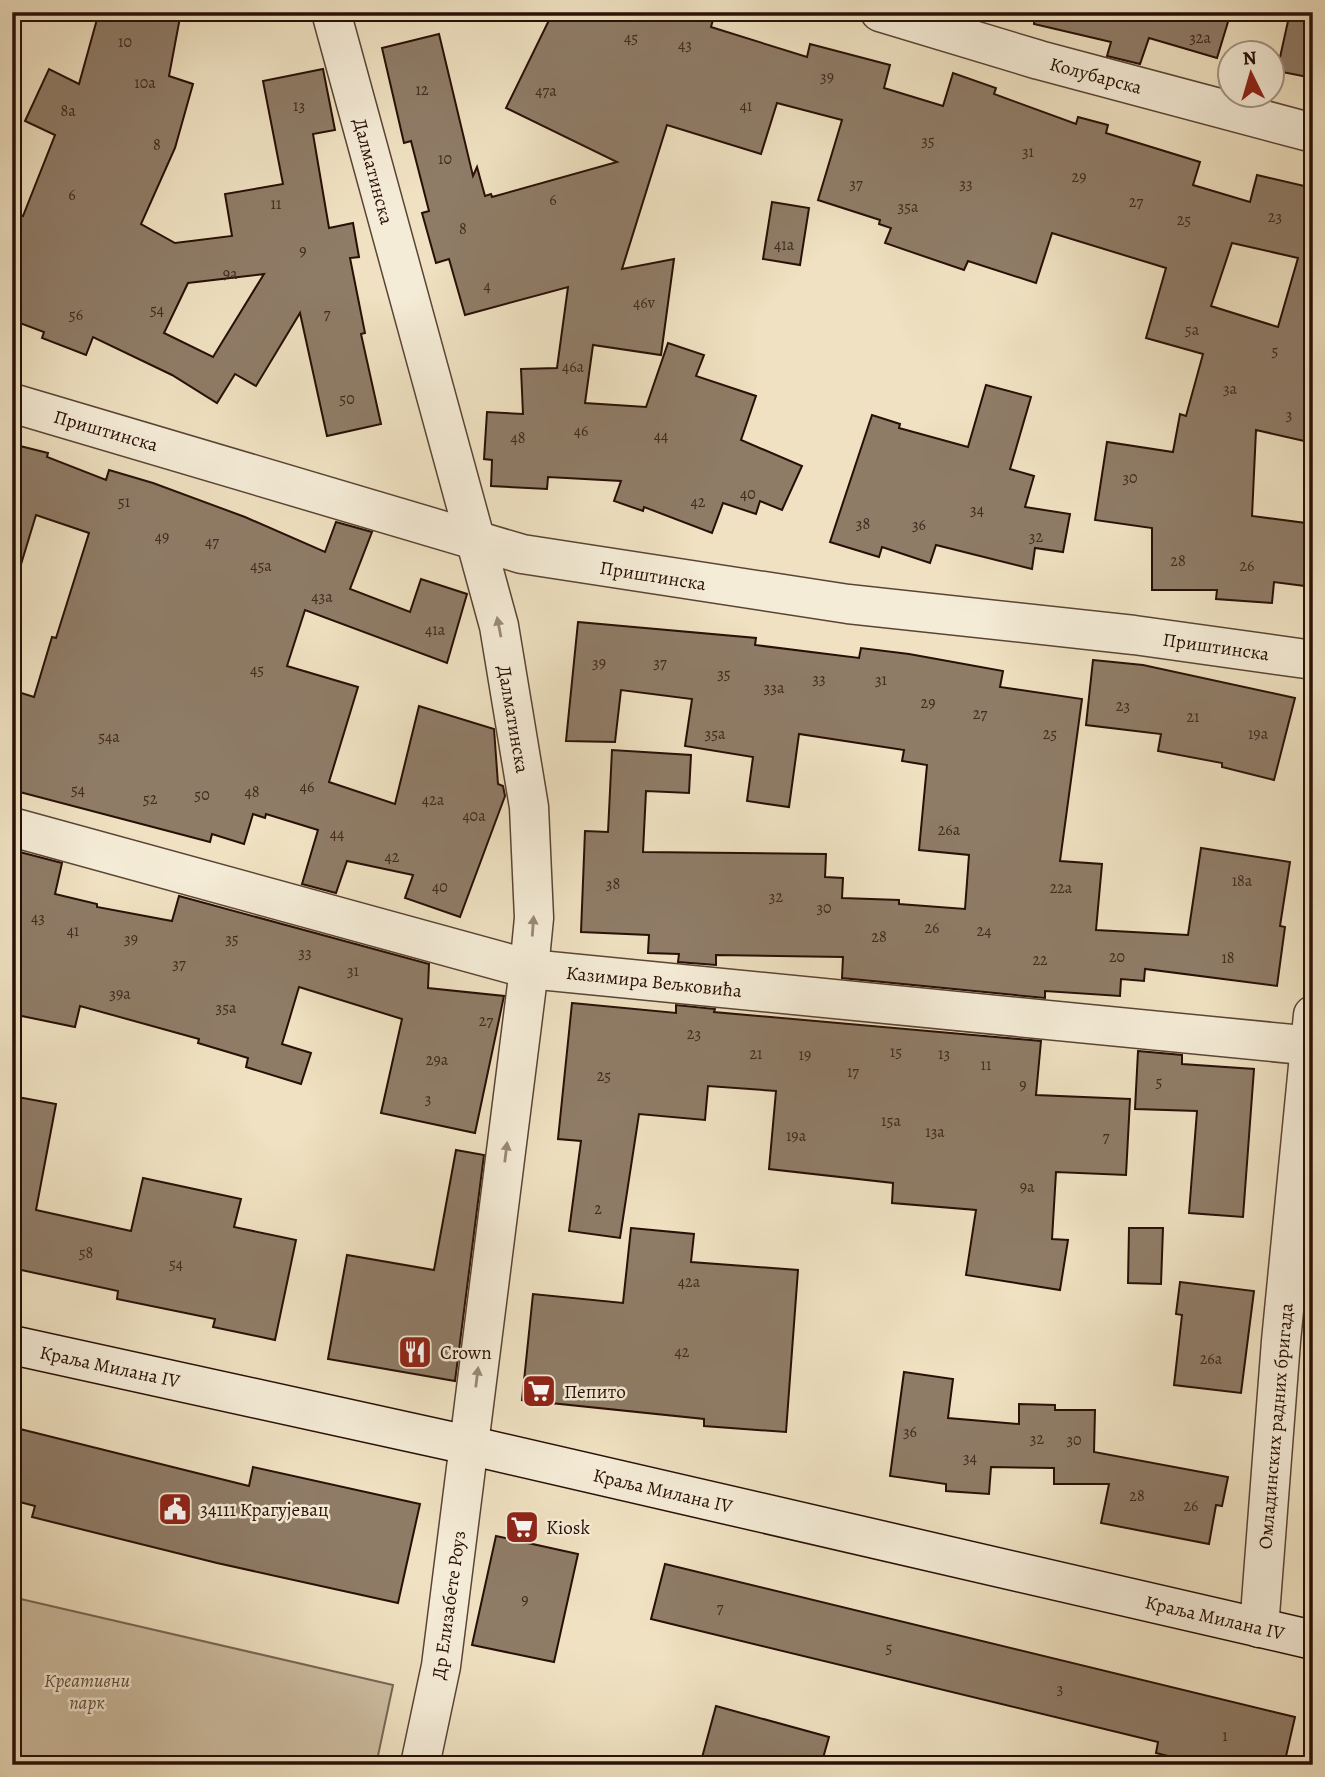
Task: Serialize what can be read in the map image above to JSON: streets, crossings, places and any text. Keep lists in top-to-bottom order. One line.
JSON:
{"streets":{"street":["Колубарска","Далматинска","Приштинска","Казимира Вељковића","Краља Милана IV","Омладинских радних бригада","Др Елизабете Роуз"]},"crossings":[["Далматинска","Приштинска"],["Далматинска","Казимира Вељковића"],["Далматинска","Краља Милана IV"],["Далматинска","Др Елизабете Роуз"],["Казимира Вељковића","Омладинских радних бригада"],["Краља Милана IV","Омладинских радних бригада"],["Краља Милана IV","Др Елизабете Роуз"]],"one_way":["Далматинска"],"parks":["Креативни парк"],"places":{"restaurant":["Crown"],"supermarket":["Пепито","Kiosk"],"public building":["34111 Крагујевац"]},"house_numbers":["45","32a","10","43","39","10a","12","47a","13","41","8a","35","8","31","10","29","37","33","6","6","27","11","35a","23","25","8","41a","9","9a","4","46v","54","7","56","5a","5","46a","3a","50","3","46","44","48","30","40","51","42","34","38","36","49","32","47","28","45a","26","43a","41a","39","37","45","35","33","31","33a","29","23","27","21","35a","25","19a","54a","46","54","48","50","52","42a","40a","26a","44","42","18a","38","40","22a","32","30","43","26","41","24","28","39","35","33","20","18","22","37","31","39a","35a","27","23","15","21","13","19","29a","11","17","25","5","9","3","15a","13a","19a","7","9a","2","58","54","42a","42","26a","36","32","30","34","28","26","9","7","5","3","1"],"north":"top"}
